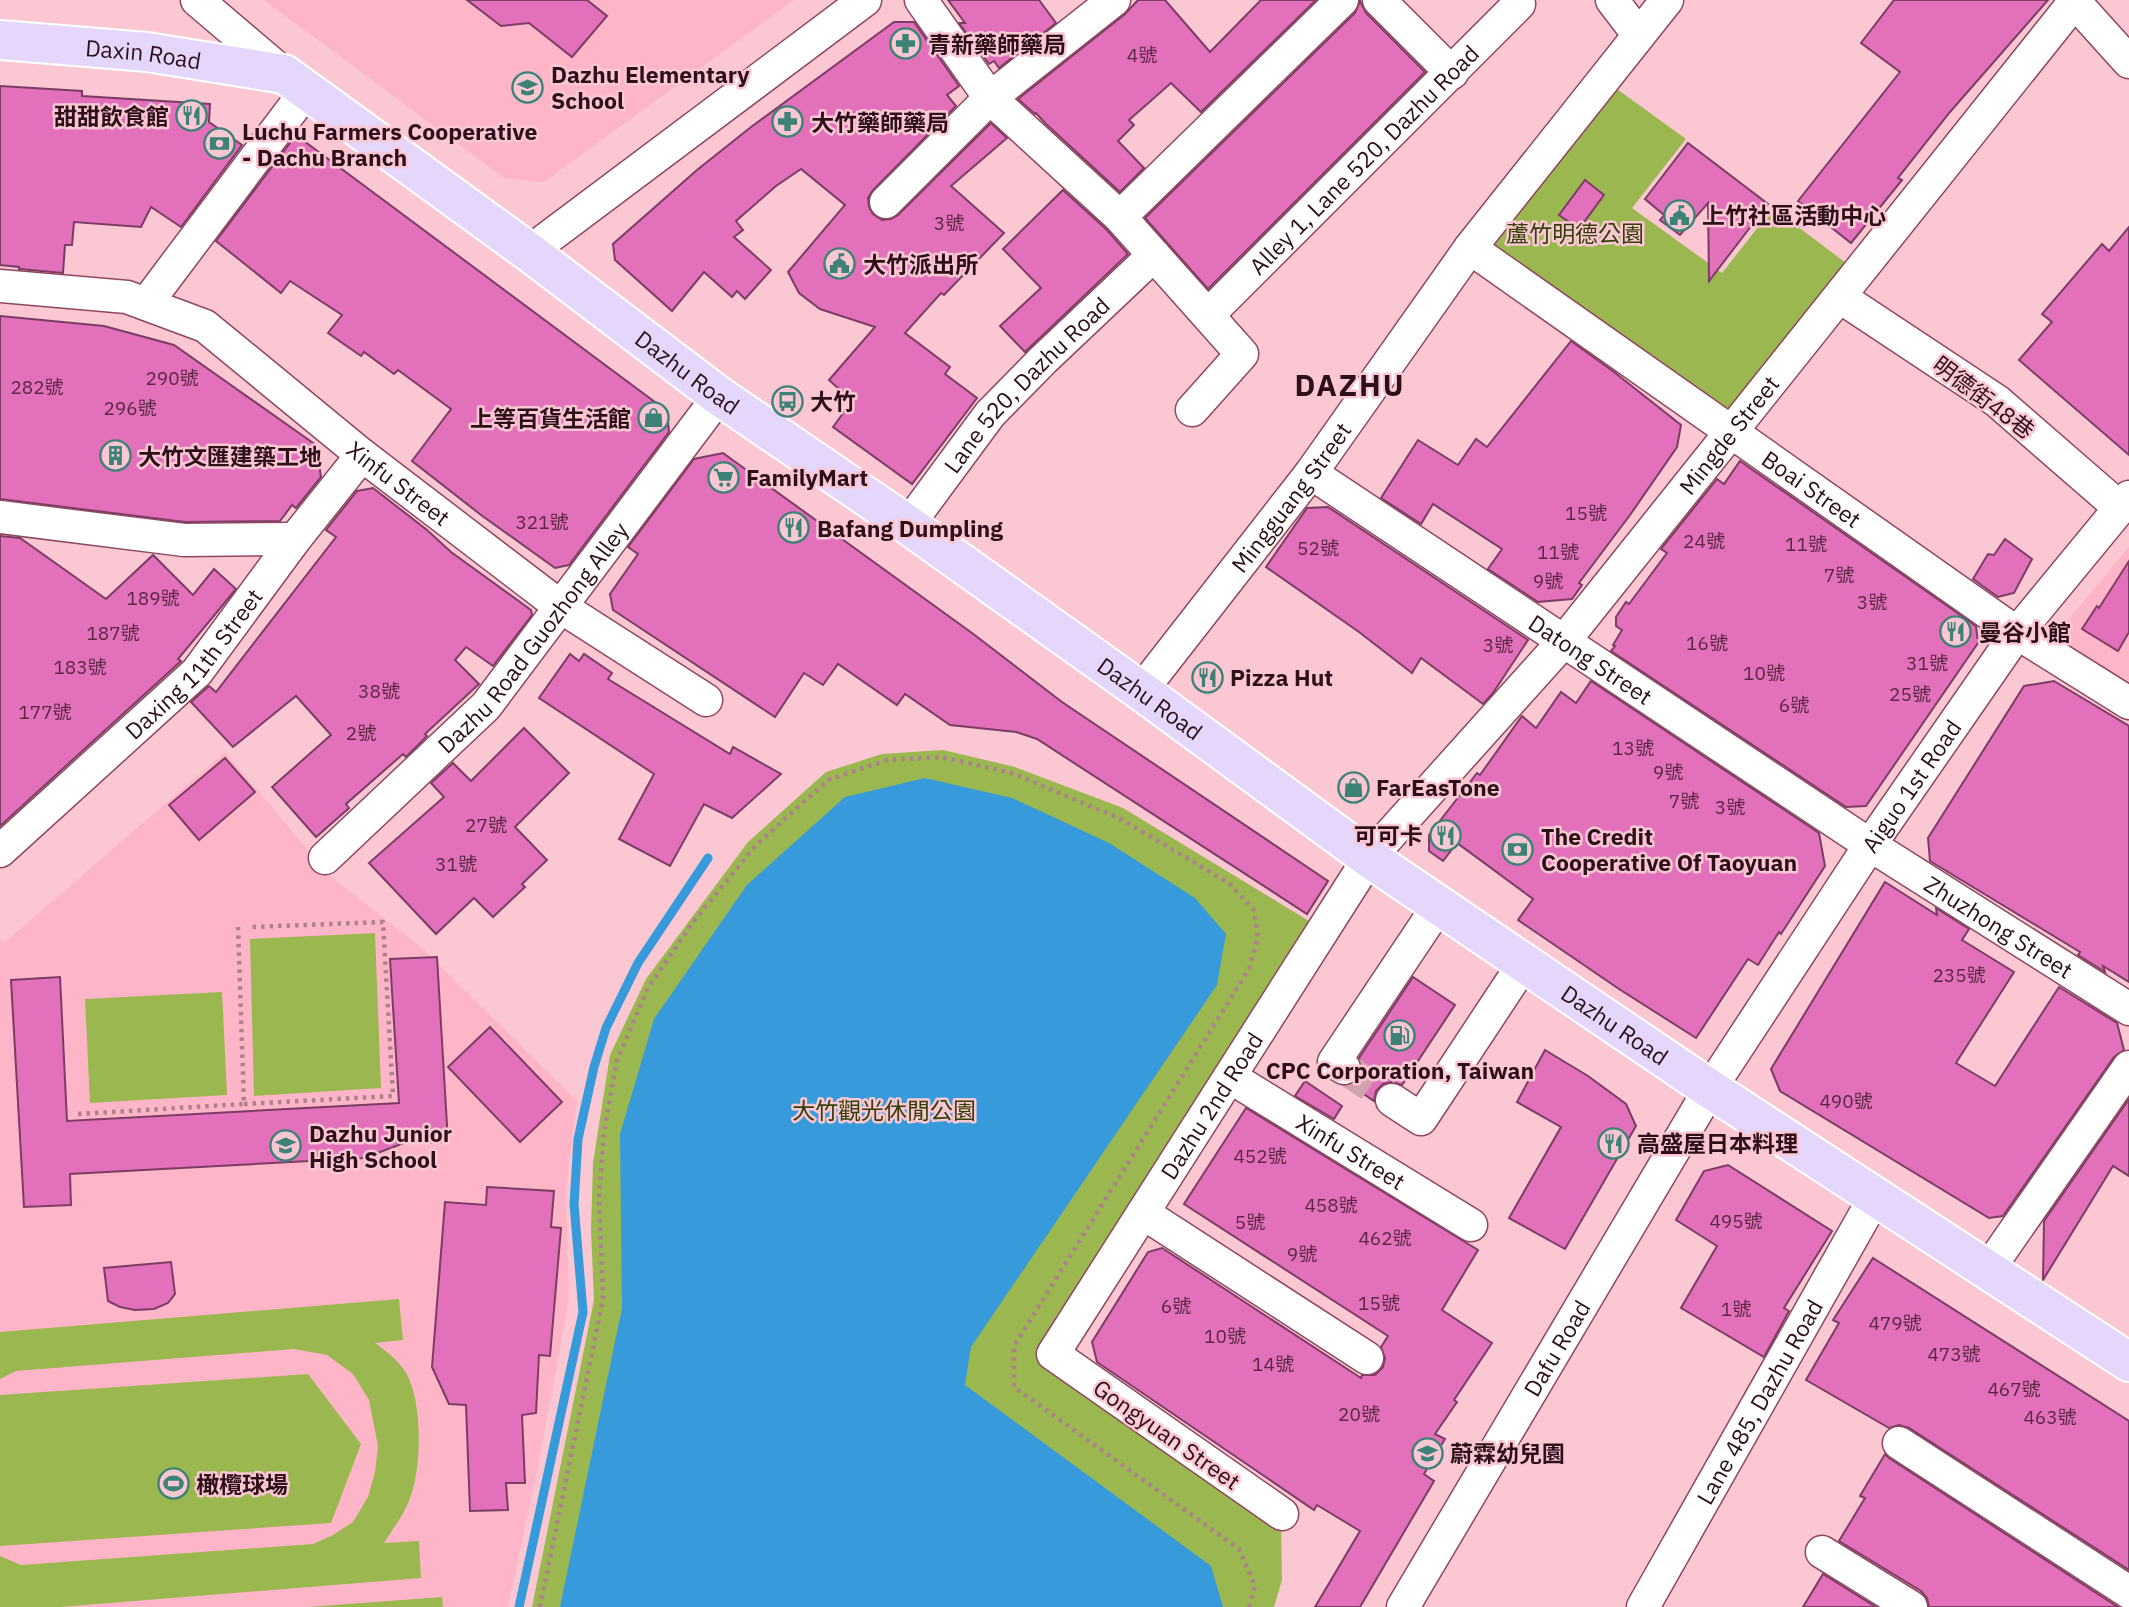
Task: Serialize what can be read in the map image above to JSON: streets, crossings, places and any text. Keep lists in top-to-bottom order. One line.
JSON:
{"streets":{"main road":["Daxin Road","Dazhu Road"],"street":["Alley 1, Lane 520, Dazhu Road","Lane 520, Dazhu Road","明德街48巷","Mingde Street","Xinfu Street","Boai Street","Mingguang Street","Dazhu Road Guozhong Alley","Datong Street","Daxing 11th Street","Aiguo 1st Road","Zhuzhong Street","Dazhu 2nd Road","Dafu Road","Lane 485, Dazhu Road","Gongyuan Street"]},"crossings":[["Daxin Road","Dazhu Road"],["Dazhu Road","Lane 520, Dazhu Road"],["Dazhu Road","Mingde Street"],["Dazhu Road","Mingguang Street"],["Dazhu Road","Dazhu Road Guozhong Alley"],["Dazhu Road","Aiguo 1st Road"],["Dazhu Road","Dazhu 2nd Road"],["Dazhu Road","Dafu Road"],["Dazhu Road","Lane 485, Dazhu Road"],["明德街48巷","Mingde Street"],["明德街48巷","Aiguo 1st Road"],["Mingde Street","Boai Street"],["Mingde Street","Datong Street"],["Mingde Street","Dazhu 2nd Road"],["Xinfu Street","Dazhu Road Guozhong Alley"],["Xinfu Street","Daxing 11th Street"],["Xinfu Street","Dazhu 2nd Road"],["Boai Street","Mingguang Street"],["Boai Street","Aiguo 1st Road"],["Mingguang Street","Datong Street"],["Datong Street","Aiguo 1st Road"],["Datong Street","Zhuzhong Street"],["Aiguo 1st Road","Zhuzhong Street"],["Aiguo 1st Road","Dafu Road"],["Dazhu 2nd Road","Gongyuan Street"]],"districts":["DAZHU"],"parks":["蘆竹明德公園","大竹觀光休閒公園"],"places":{"pharmacy":["青新藥師藥局","大竹藥師藥局"],"school or university":["Dazhu Elementary School","Dazhu Junior High School","蔚霖幼兒園"],"restaurant":["甜甜飲食館","Bafang Dumpling","曼谷小館","Pizza Hut","可可卡","高盛屋日本料理"],"bank":["Luchu Farmers Cooperative - Dachu Branch","The Credit Cooperative Of Taoyuan"],"public building":["上竹社區活動中心","大竹派出所"],"bus stop":["大竹"],"shop":["上等百貨生活館","FarEasTone"],"building":["大竹文匯建築工地"],"supermarket":["FamilyMart"],"fuel station":["CPC Corporation, Taiwan"],"sports":["橄欖球場"]},"house_numbers":["4號","3號","290號","282號","296號","15號","321號","24號","11號","52號","11號","7號","9號","189號","3號","187號","16號","3號","31號","183號","10號","38號","25號","6號","177號","2號","13號","9號","7號","3號","27號","31號","235號","490號","452號","458號","495號","5號","462號","9號","15號","6號","1號","479號","10號","473號","14號","467號","20號","463號"]}
